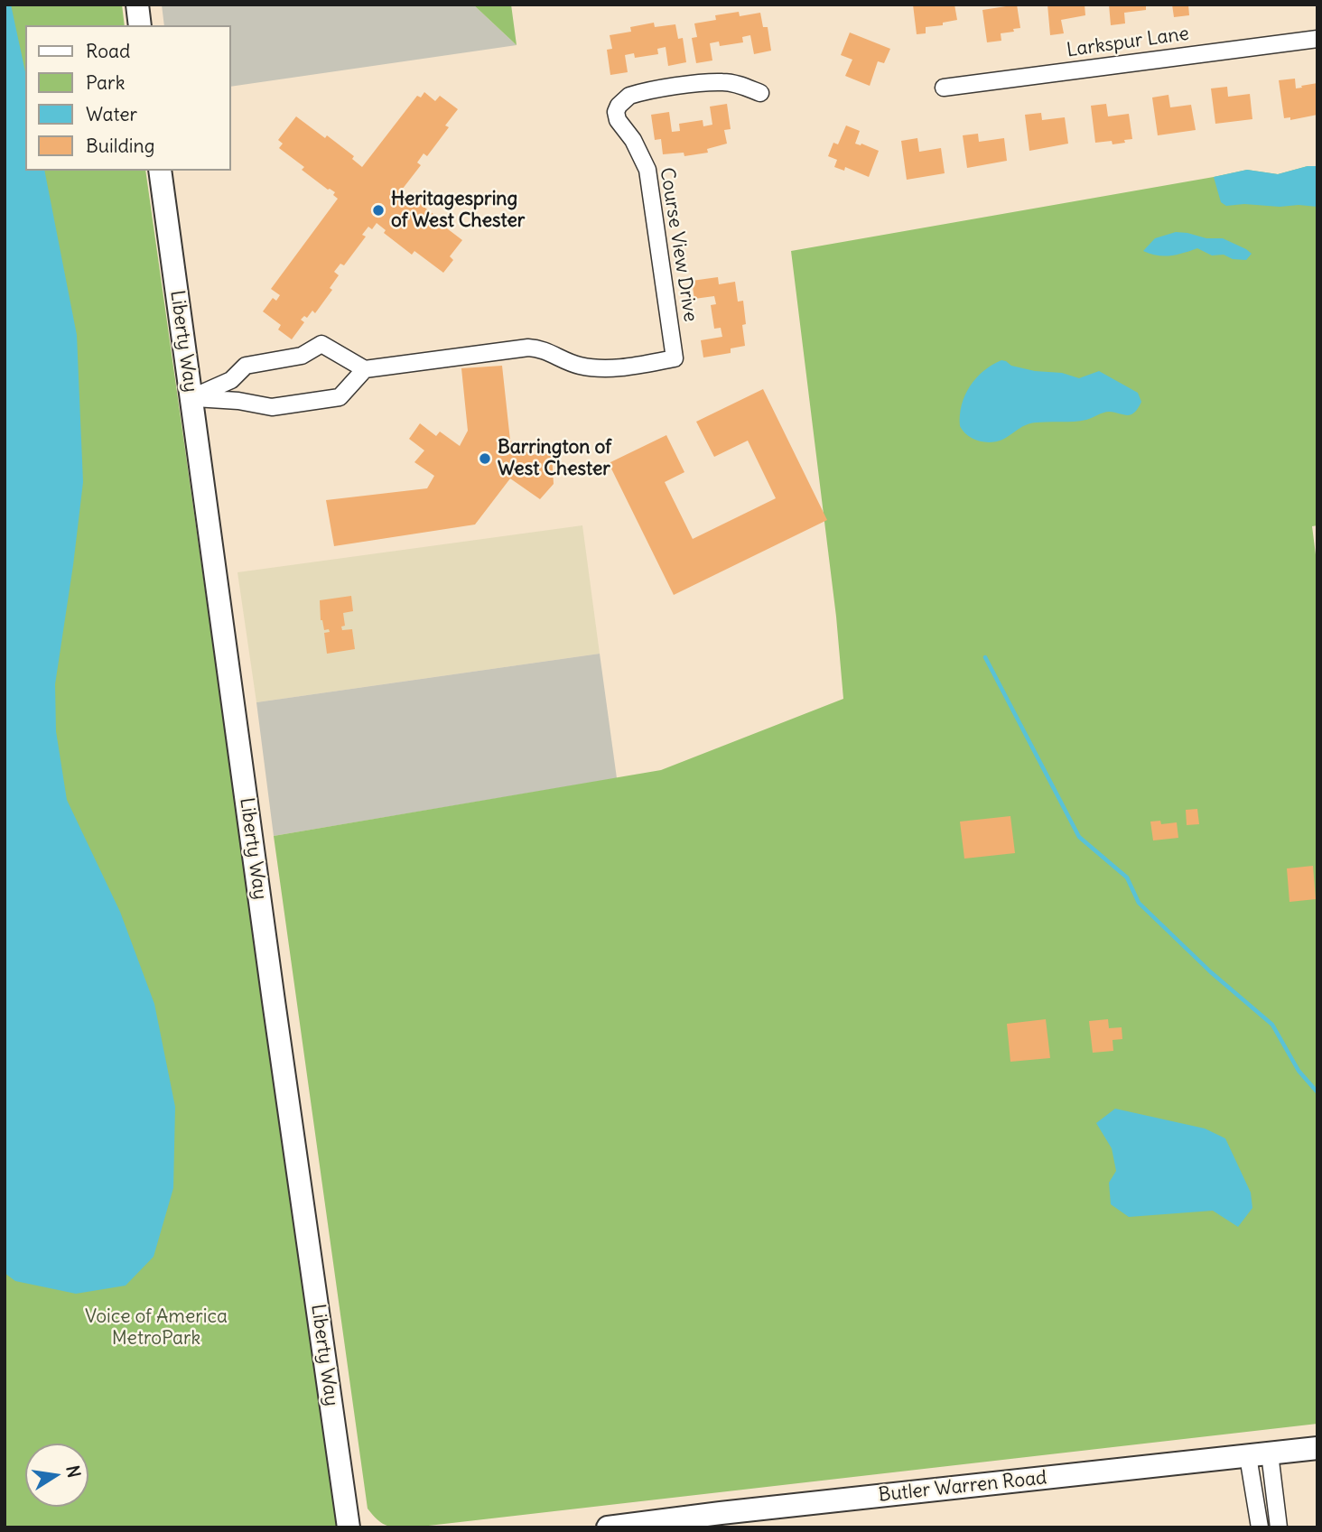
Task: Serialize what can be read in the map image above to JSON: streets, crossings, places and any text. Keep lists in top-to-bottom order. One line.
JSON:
{"streets":{"main road":["Liberty Way","Butler Warren Road"],"street":["Larkspur Lane","Course View Drive"]},"parks":["Voice of America MetroPark"],"places":["Heritagespring of West Chester","Barrington of West Chester"],"legend":["Road","Park","Water","Building"],"north":"right"}
